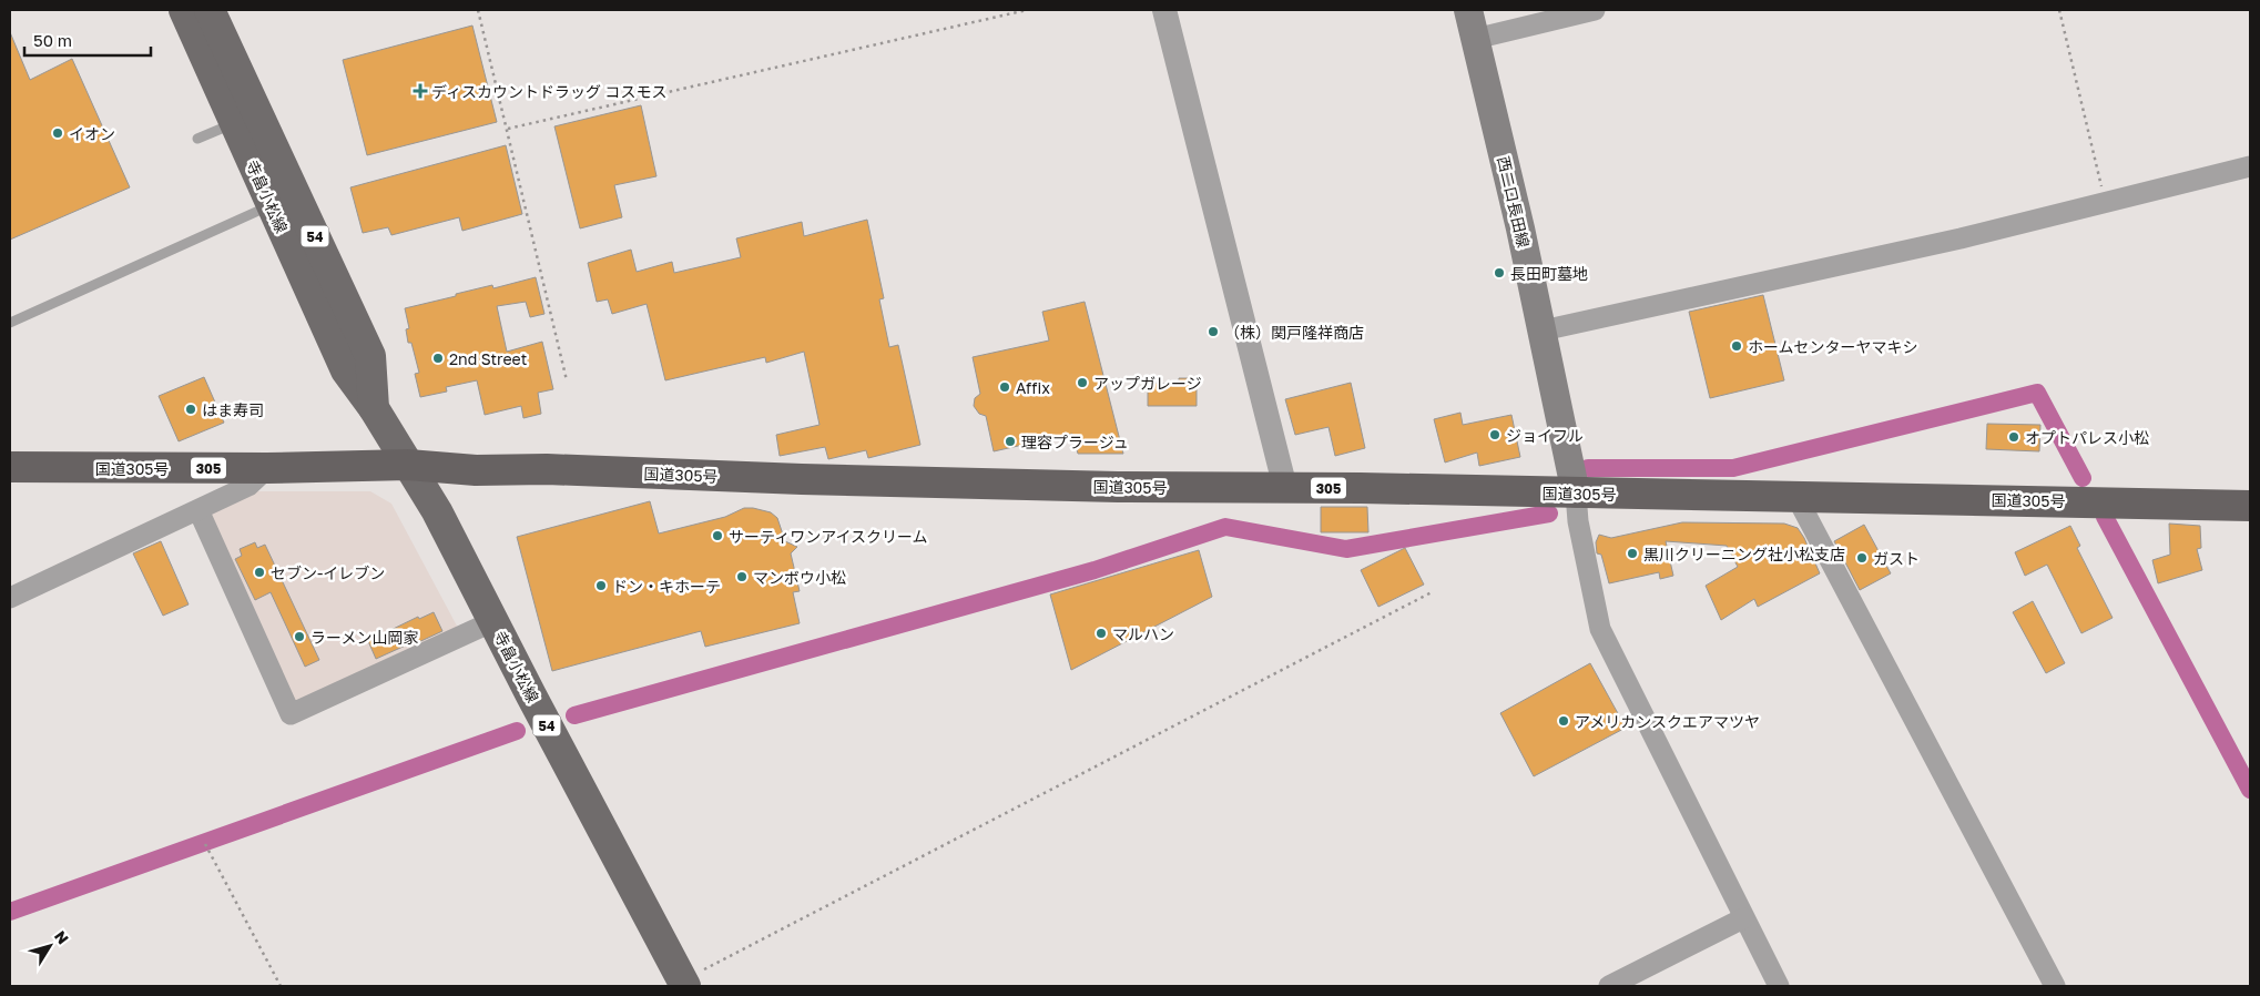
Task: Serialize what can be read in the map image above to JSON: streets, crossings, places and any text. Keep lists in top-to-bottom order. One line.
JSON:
{"streets":{"highway":["国道305号","305"],"main road":["寺畠小松線","西二口長田線","54"]},"crossings":[["寺畠小松線","国道305号"],["西二口長田線","国道305号"]],"places":{"health":["ディスカウントドラッグ コスモス"],"other":["イオン","長田町墓地","（株）関戸隆祥商店","ホームセンターヤマキシ","2nd Street","アップガレージ","Affix","はま寿司","ジョイフル","オプトパレス小松","理容プラージュ","サーティワンアイスクリーム","黒川クリーニング社小松支店","ガスト","セブン-イレブン","マンボウ小松","ドン・キホーテ","マルハン","ラーメン山岡家","アメリカンスクエアマツヤ"]},"scale_bar":"50 m","north":"top right"}
